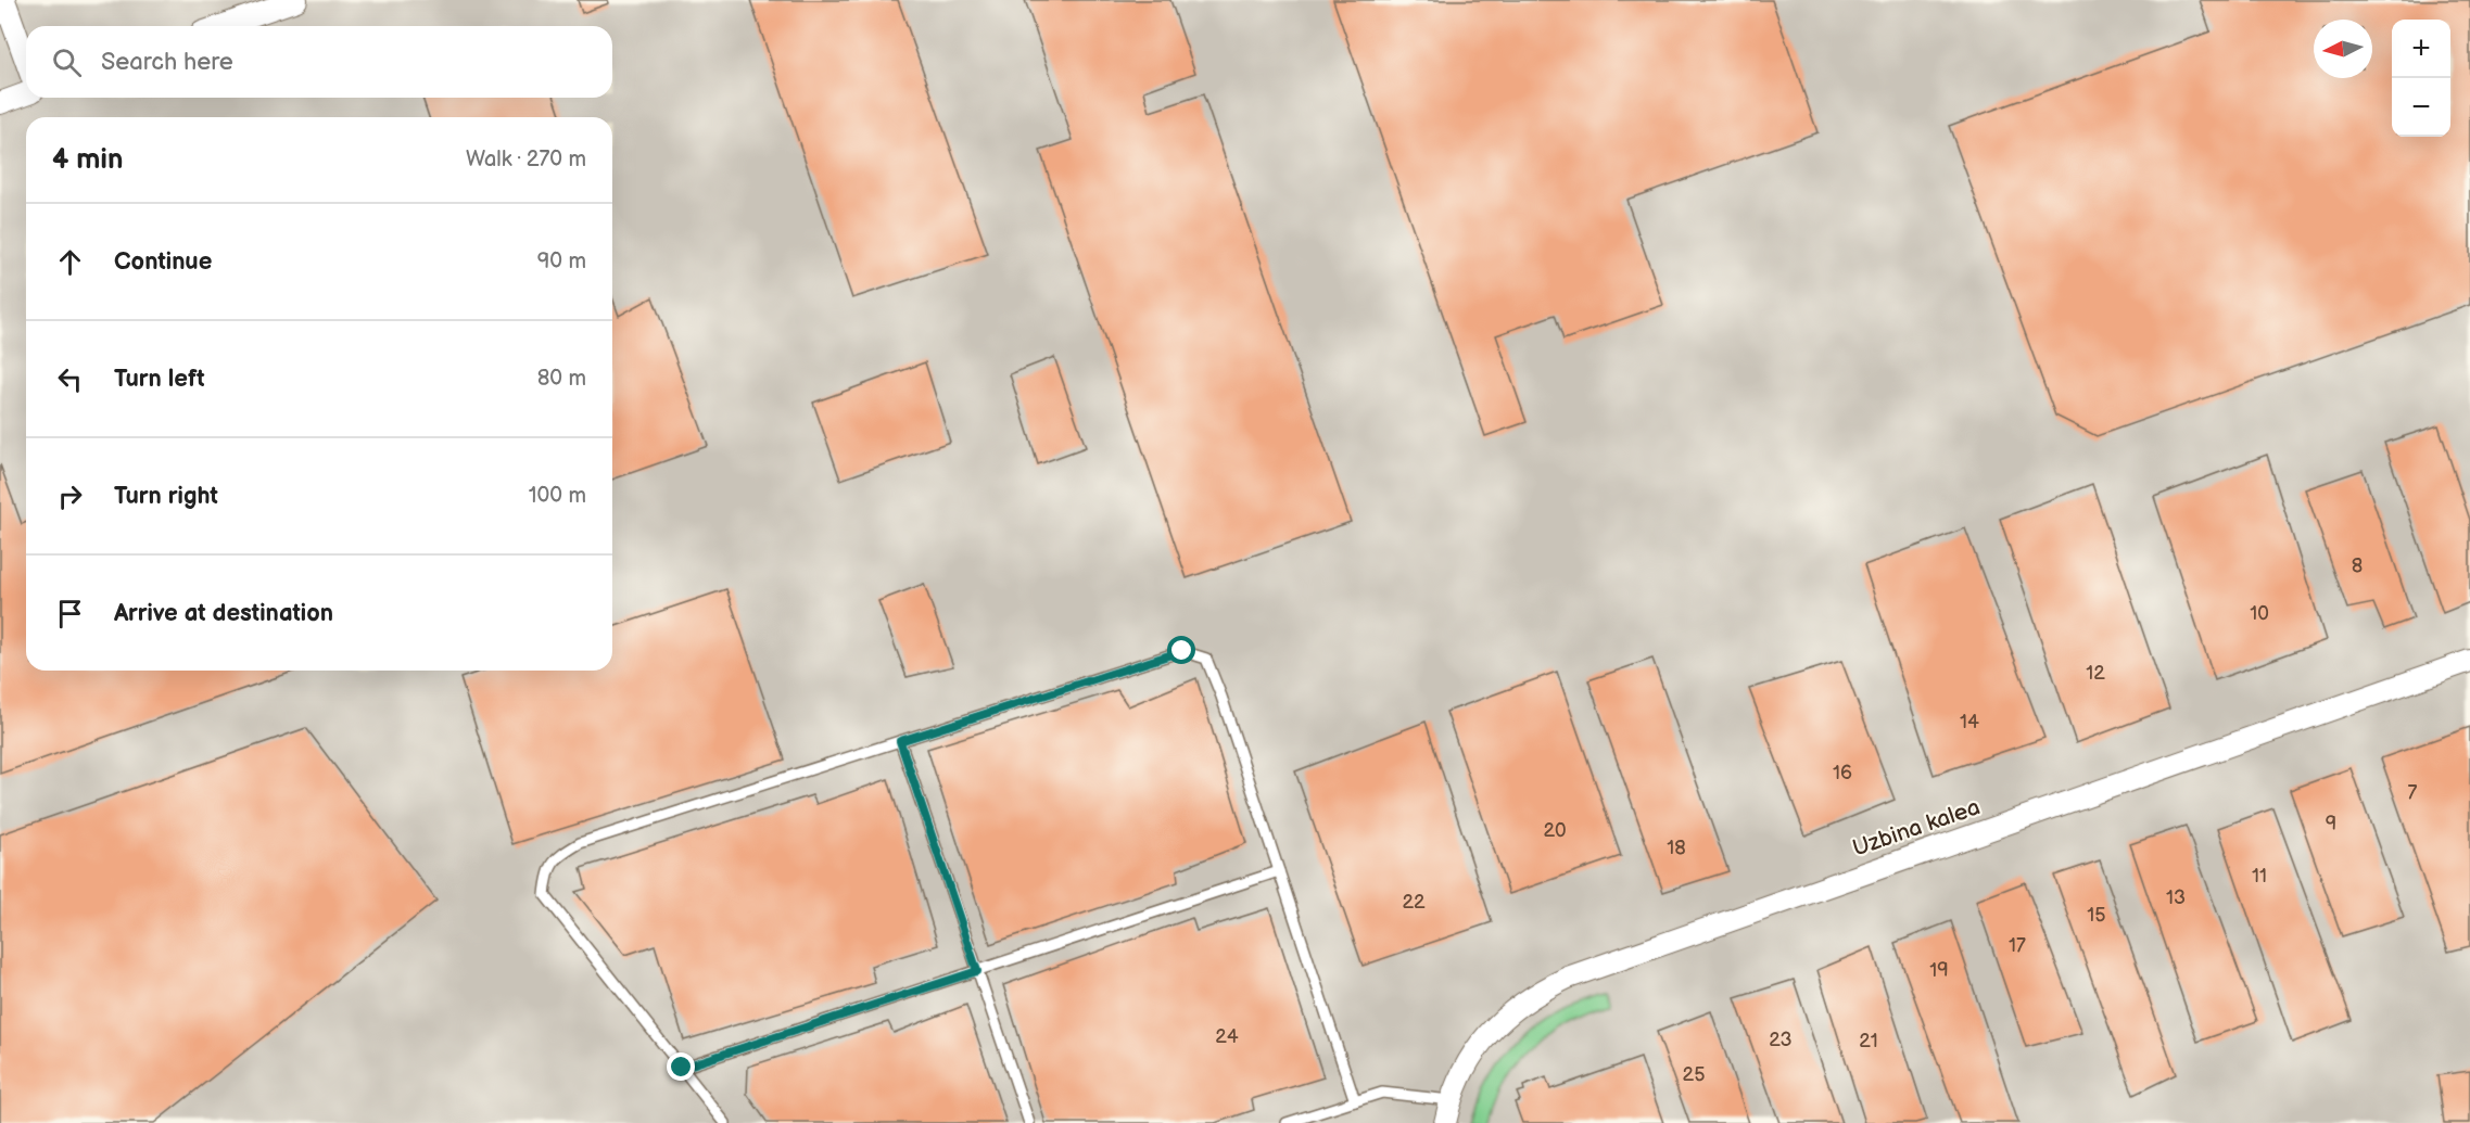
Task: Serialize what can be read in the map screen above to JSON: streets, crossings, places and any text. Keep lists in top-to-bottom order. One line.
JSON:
{"streets":{"street":["Uzbina kalea"]},"house_numbers":["8","10","12","14","16","7","9","20","18","11","13","22","15","17","19","24","23","21","25"],"north":"left","page":{"map_buttons":["+","−"],"search":"Search here","heading":["4 min","Walk · 270 m"],"list":[["Continue","90 m"],["Turn left","80 m"],["Turn right","100 m"],"Arrive at destination"]}}
